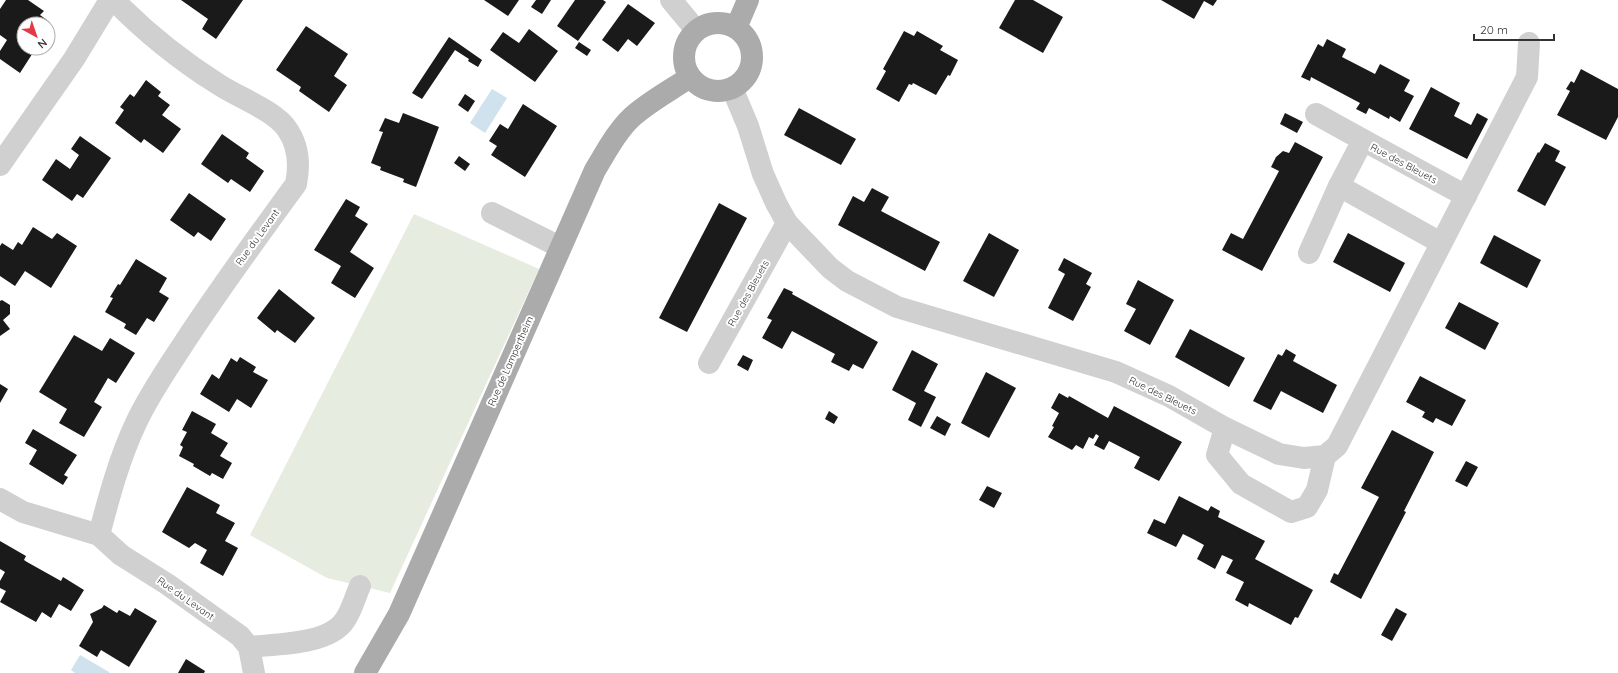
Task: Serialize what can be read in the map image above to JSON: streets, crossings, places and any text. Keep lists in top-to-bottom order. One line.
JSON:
{"streets":{"main road":["Rue de Lampertheim"],"street":["Rue des Bleuets","Rue du Levant"]},"crossings":[["Rue des Bleuets","Rue de Lampertheim"]],"scale_bar":"20 m","north":"bottom right"}
